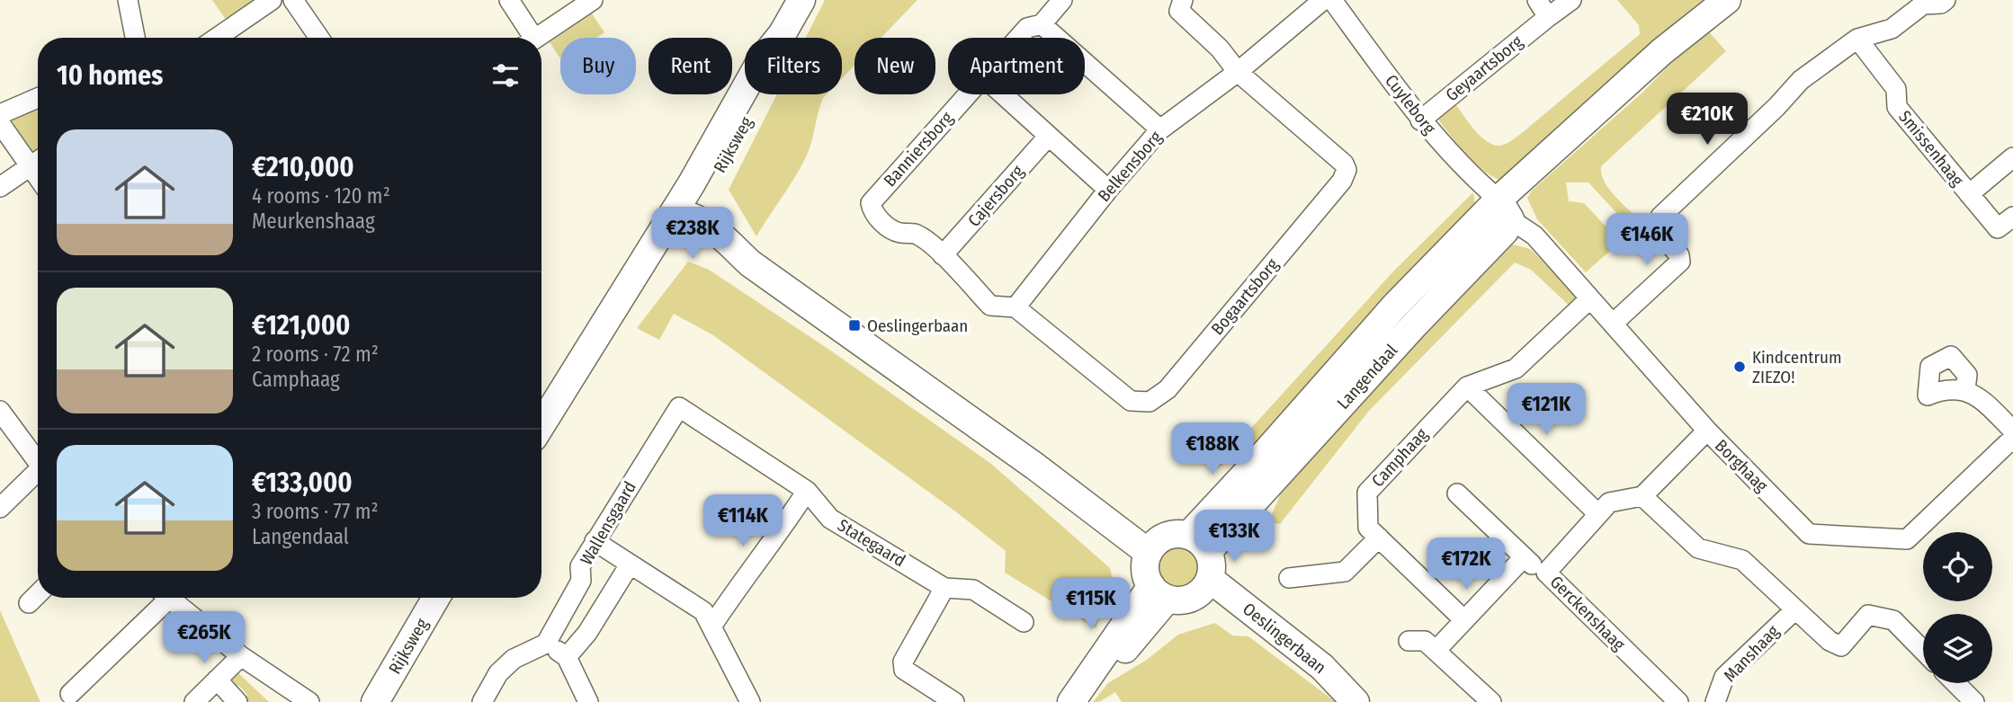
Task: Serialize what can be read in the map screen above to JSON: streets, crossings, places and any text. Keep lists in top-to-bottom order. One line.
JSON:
{"streets":{"street":["Geyaartsborg","Cuyleborg","Rijksweg","Smissenhaag","Banniersborg","Belkensborg","Cajersborg","Bogaartsborg","Langendaal","Camphaag","Borghaag","Wallensgaard","Stategaard","Gerckenshaag","Oeslingerbaan","Manshaag"]},"crossings":[["Geyaartsborg","Cuyleborg"],["Cuyleborg","Langendaal"],["Cuyleborg","Borghaag"],["Banniersborg","Belkensborg"],["Banniersborg","Cajersborg"],["Banniersborg","Bogaartsborg"],["Belkensborg","Bogaartsborg"],["Langendaal","Borghaag"],["Langendaal","Oeslingerbaan"],["Camphaag","Borghaag"],["Wallensgaard","Stategaard"],["Gerckenshaag","Manshaag"]],"places":{"transit":["Oeslingerbaan"],"other":["Kindcentrum ZIEZO!"]},"page":{"chip":["Buy","Rent","Filters","New","Apartment"],"heading":"10 homes","price":["€210K","€238K","€146K","€121K","€188K","€114K","€133K","€172K","€115K","€265K"],"list":[{"name":"€210,000","note":"4 rooms · 120 m² · Meurkenshaag"},{"name":"€121,000","note":"2 rooms · 72 m² · Camphaag"},{"name":"€133,000","note":"3 rooms · 77 m² · Langendaal"}]}}
